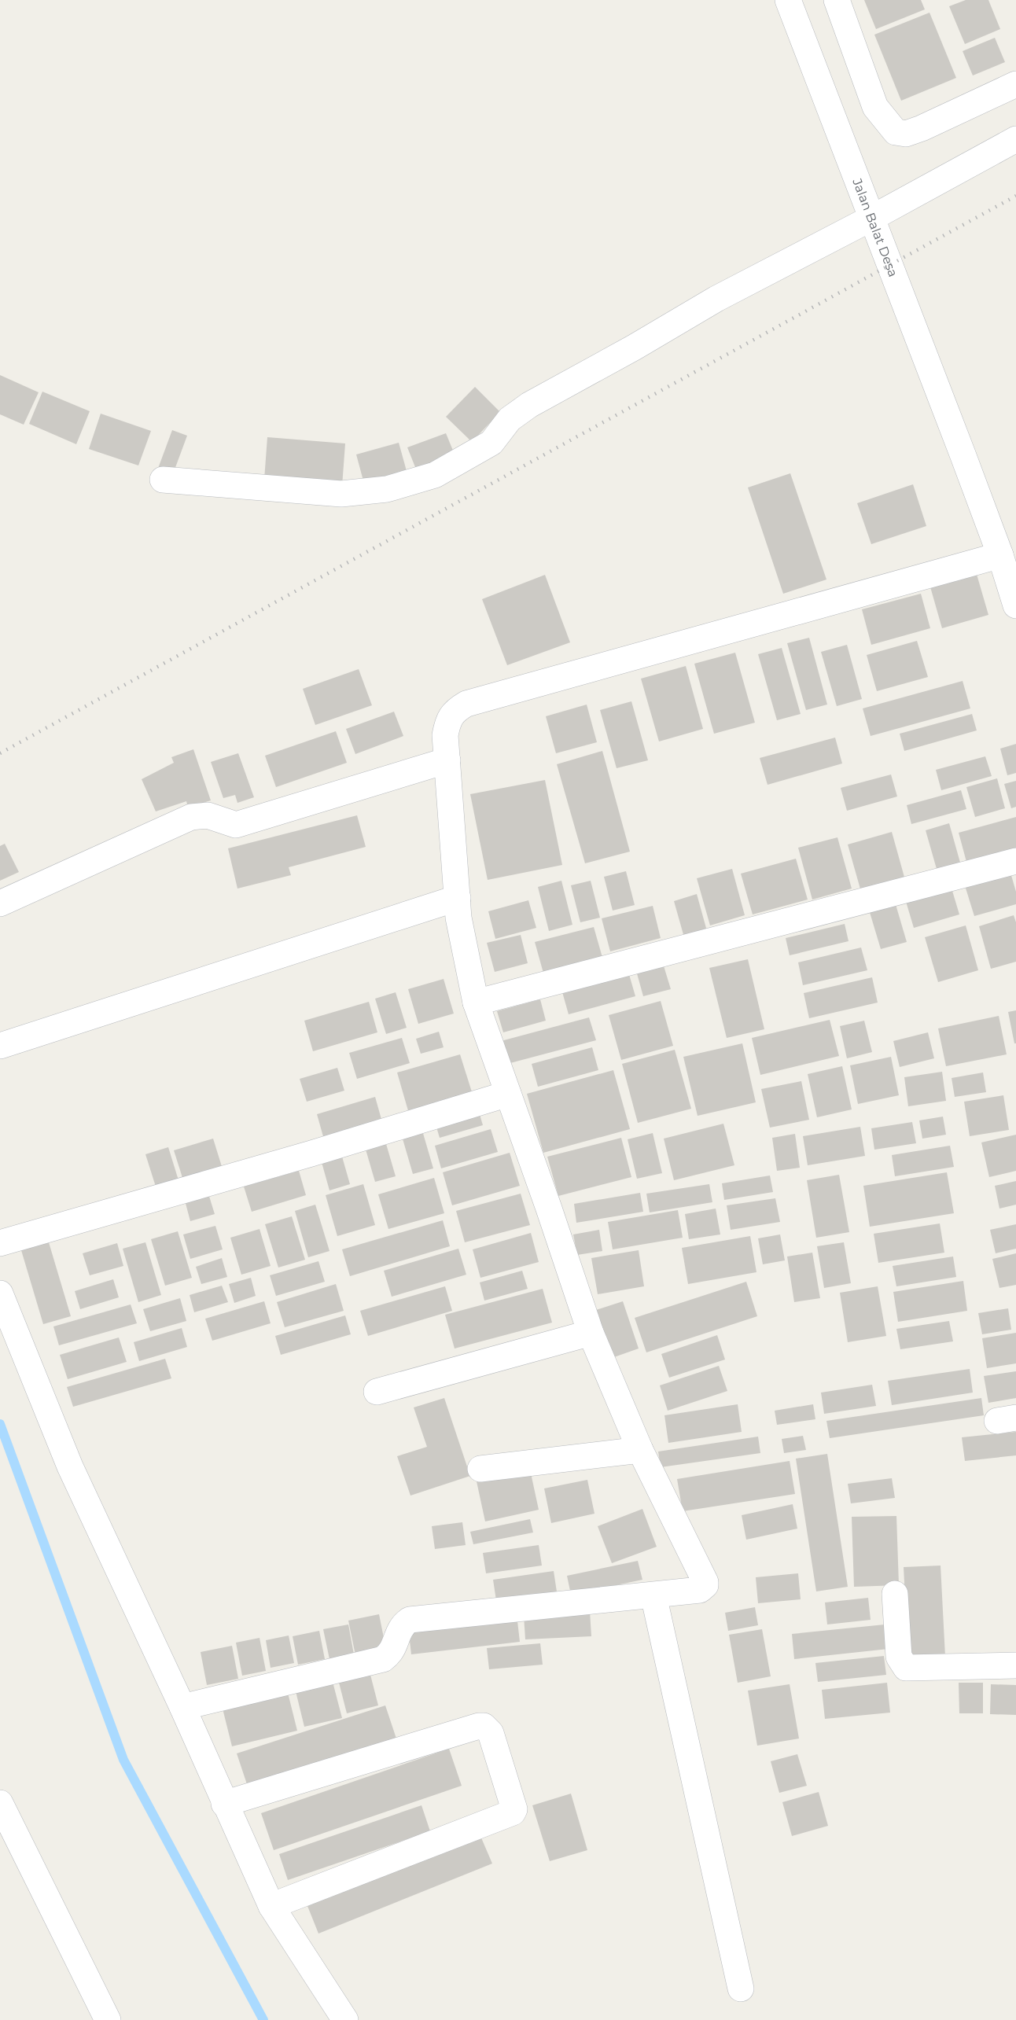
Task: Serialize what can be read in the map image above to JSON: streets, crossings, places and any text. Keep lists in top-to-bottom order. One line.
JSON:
{"streets":{"street":["Jalan Balat Desa"]}}
